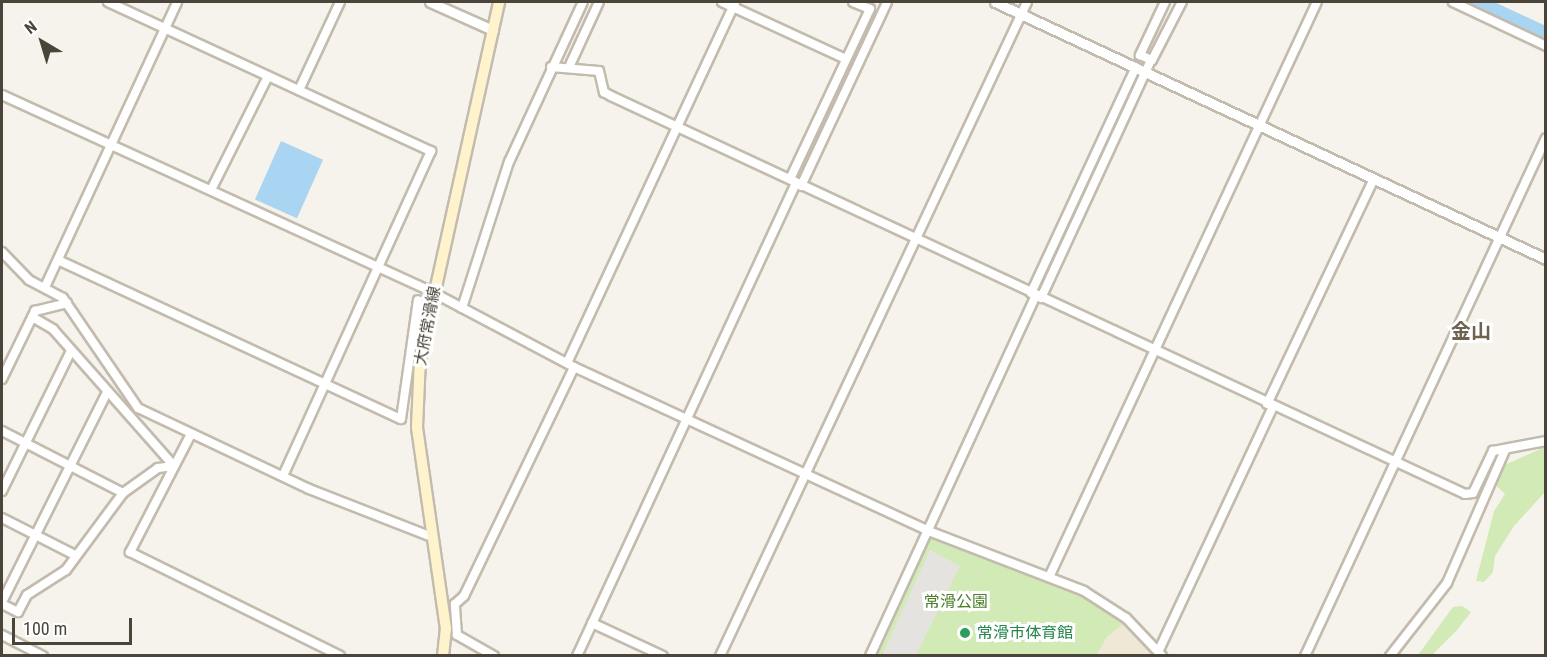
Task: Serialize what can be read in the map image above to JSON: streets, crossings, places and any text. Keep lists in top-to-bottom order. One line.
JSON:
{"streets":{"main road":["大府常滑線"]},"districts":["金山"],"parks":["常滑公園"],"places":["常滑市体育館"],"scale_bar":"100 m","north":"top left"}
